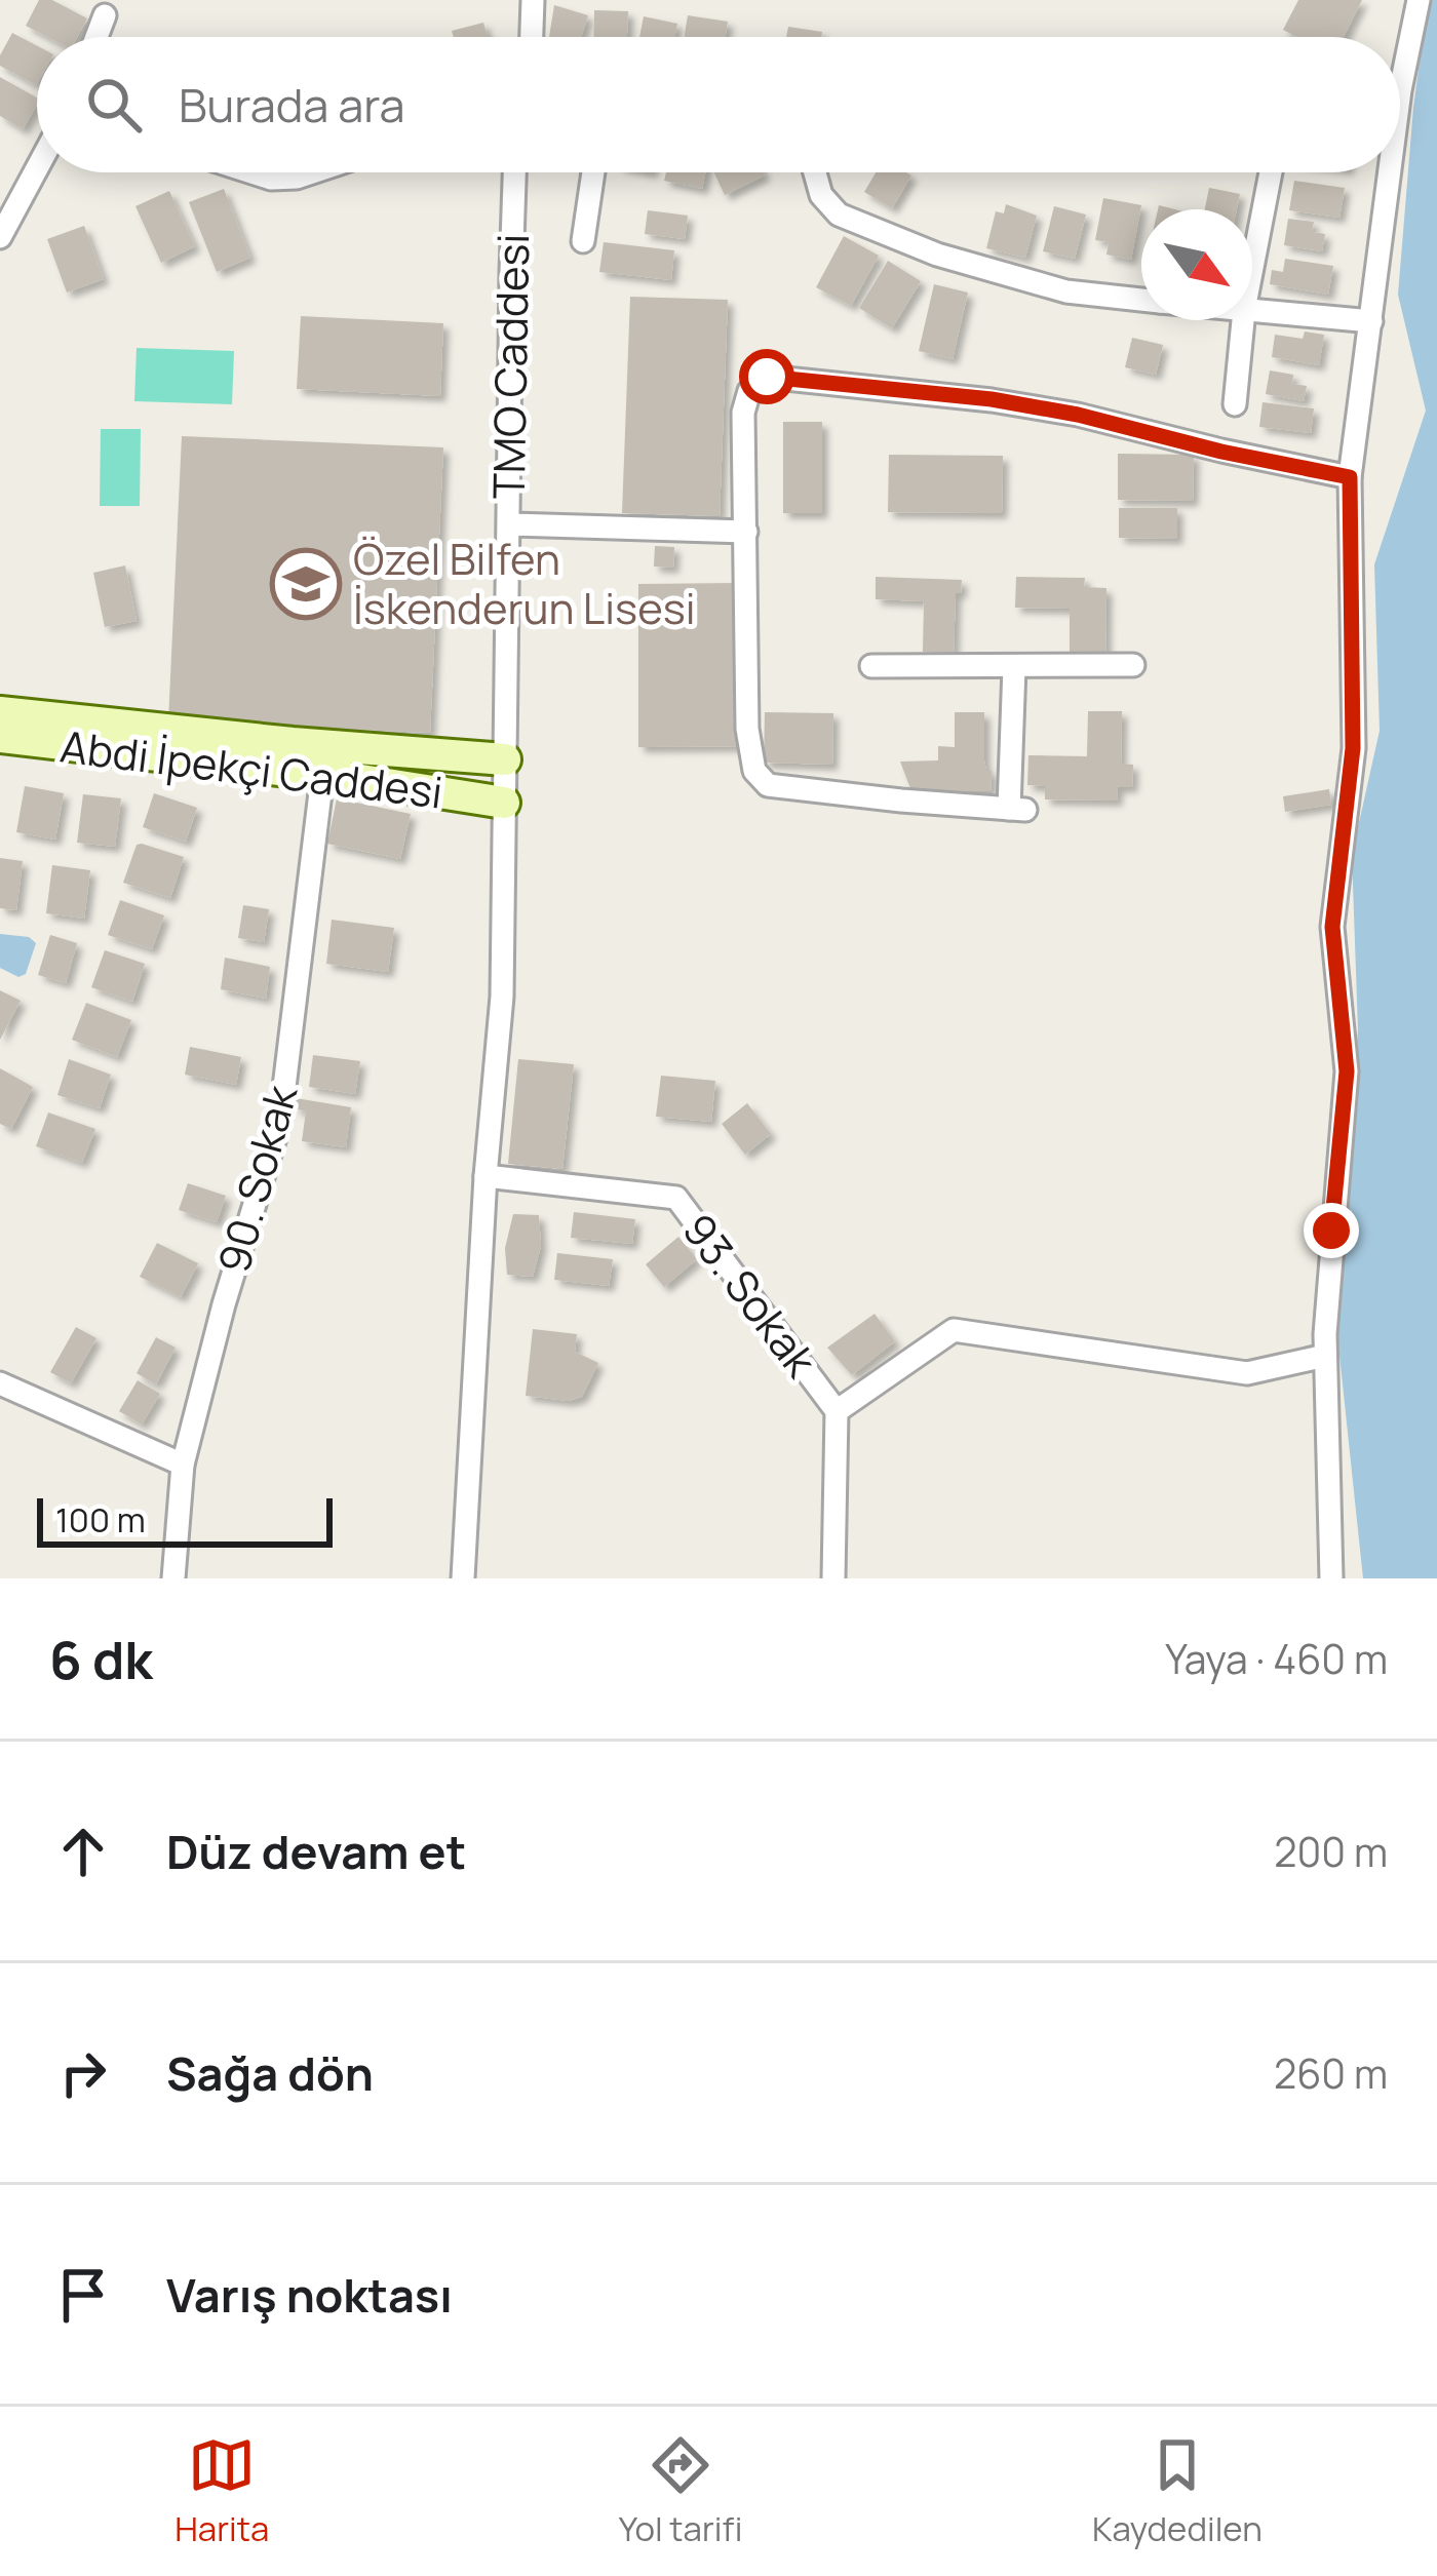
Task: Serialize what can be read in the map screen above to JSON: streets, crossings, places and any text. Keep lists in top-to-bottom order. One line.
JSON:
{"streets":{"street":["TMO Caddesi","Abdi İpekçi Caddesi","90. Sokak","93. Sokak"]},"crossings":[["TMO Caddesi","Abdi İpekçi Caddesi"],["Abdi İpekçi Caddesi","90. Sokak"]],"places":{"school or university":["Özel Bilfen İskenderun Lisesi"]},"scale_bar":"100 m","north":"bottom right","page":{"search":"Burada ara","scale":"100 m","heading":["6 dk","Yaya · 460 m"],"list":[["Düz devam et","200 m"],["Sağa dön","260 m"],"Varış noktası"],"nav":["Harita","Yol tarifi","Kaydedilen"]}}
